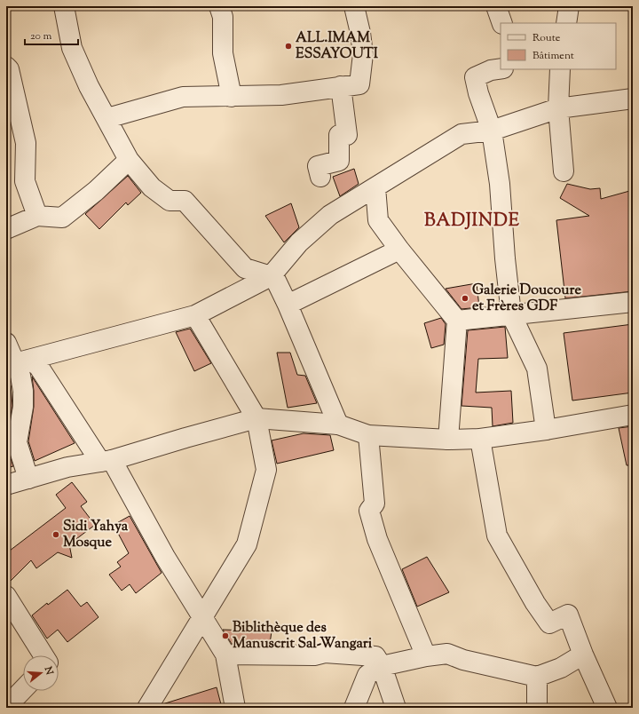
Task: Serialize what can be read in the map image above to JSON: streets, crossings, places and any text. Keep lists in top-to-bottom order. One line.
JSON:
{"districts":["BADJINDE"],"places":["ALL.IMAM ESSAYOUTI","Galerie Doucoure et Frères GDF","Sidi Yahya Mosque","Biblithèque des Manuscrit Sal-Wangari"],"legend":["Route","Bâtiment"],"scale_bar":"20 m","north":"right"}
